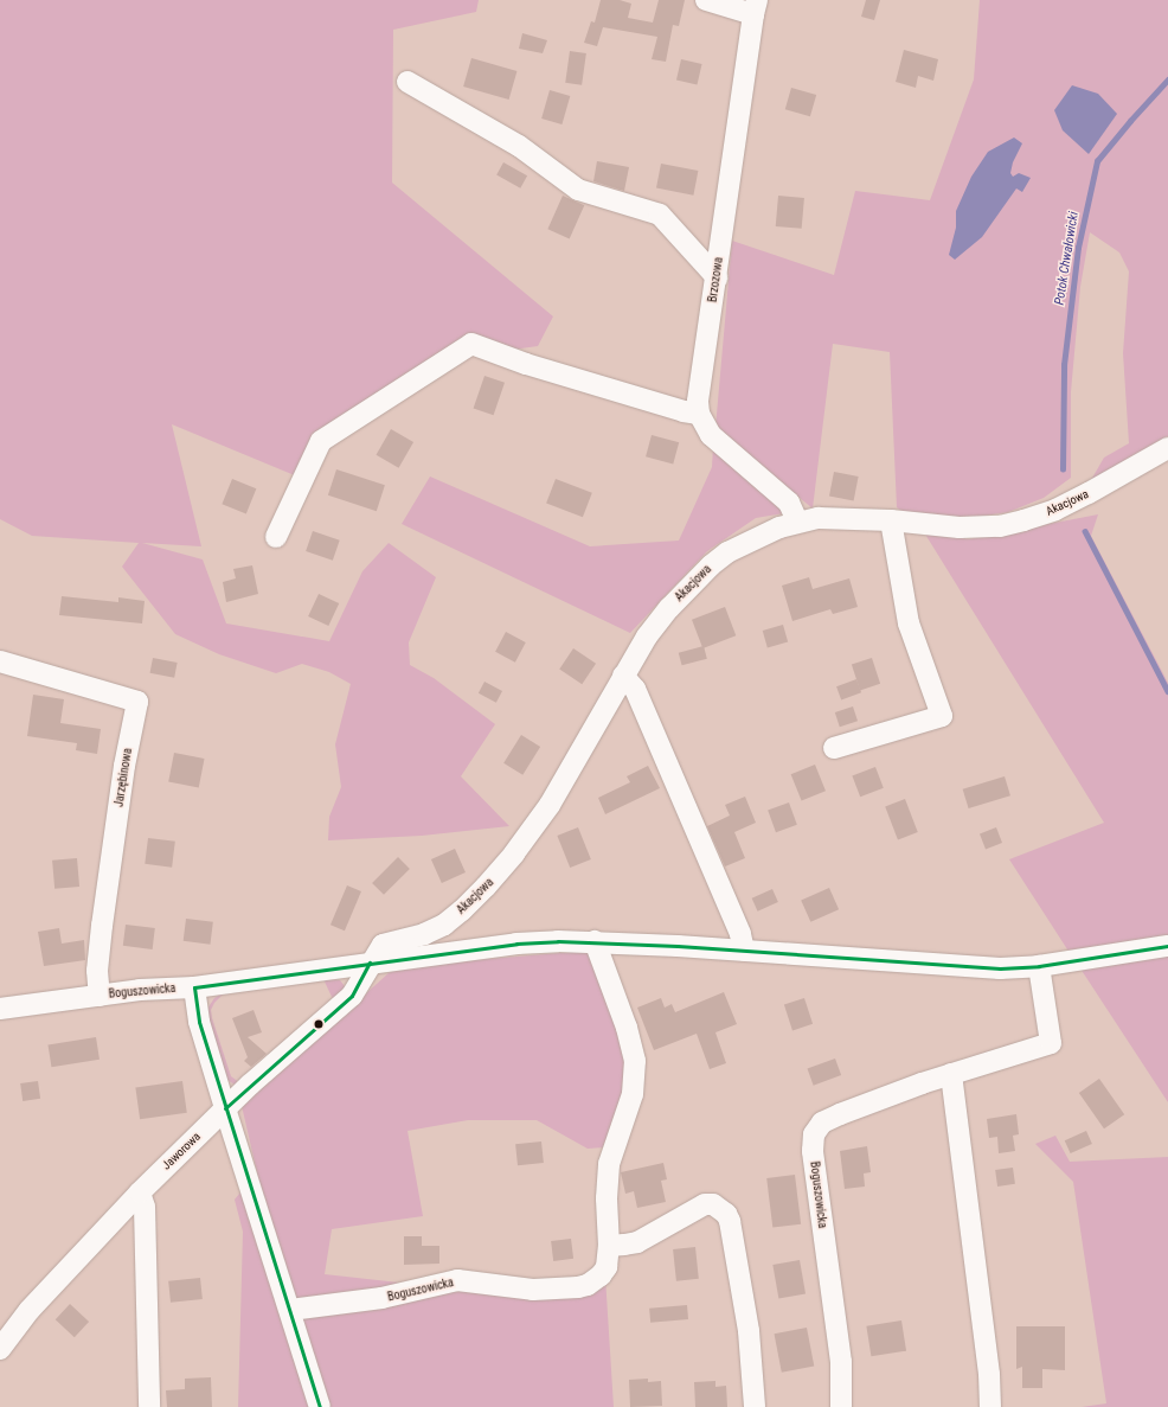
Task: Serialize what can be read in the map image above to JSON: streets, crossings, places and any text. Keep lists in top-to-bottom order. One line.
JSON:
{"streets":{"street":["Brzozowa","Akacjowa","Jarzębinowa","Boguszowicka","Jaworowa"]},"crossings":[["Brzozowa","Akacjowa"],["Akacjowa","Boguszowicka"],["Akacjowa","Jaworowa"],["Jarzębinowa","Boguszowicka"],["Boguszowicka","Jaworowa"]],"water":["Potok Chwałowicki"]}
